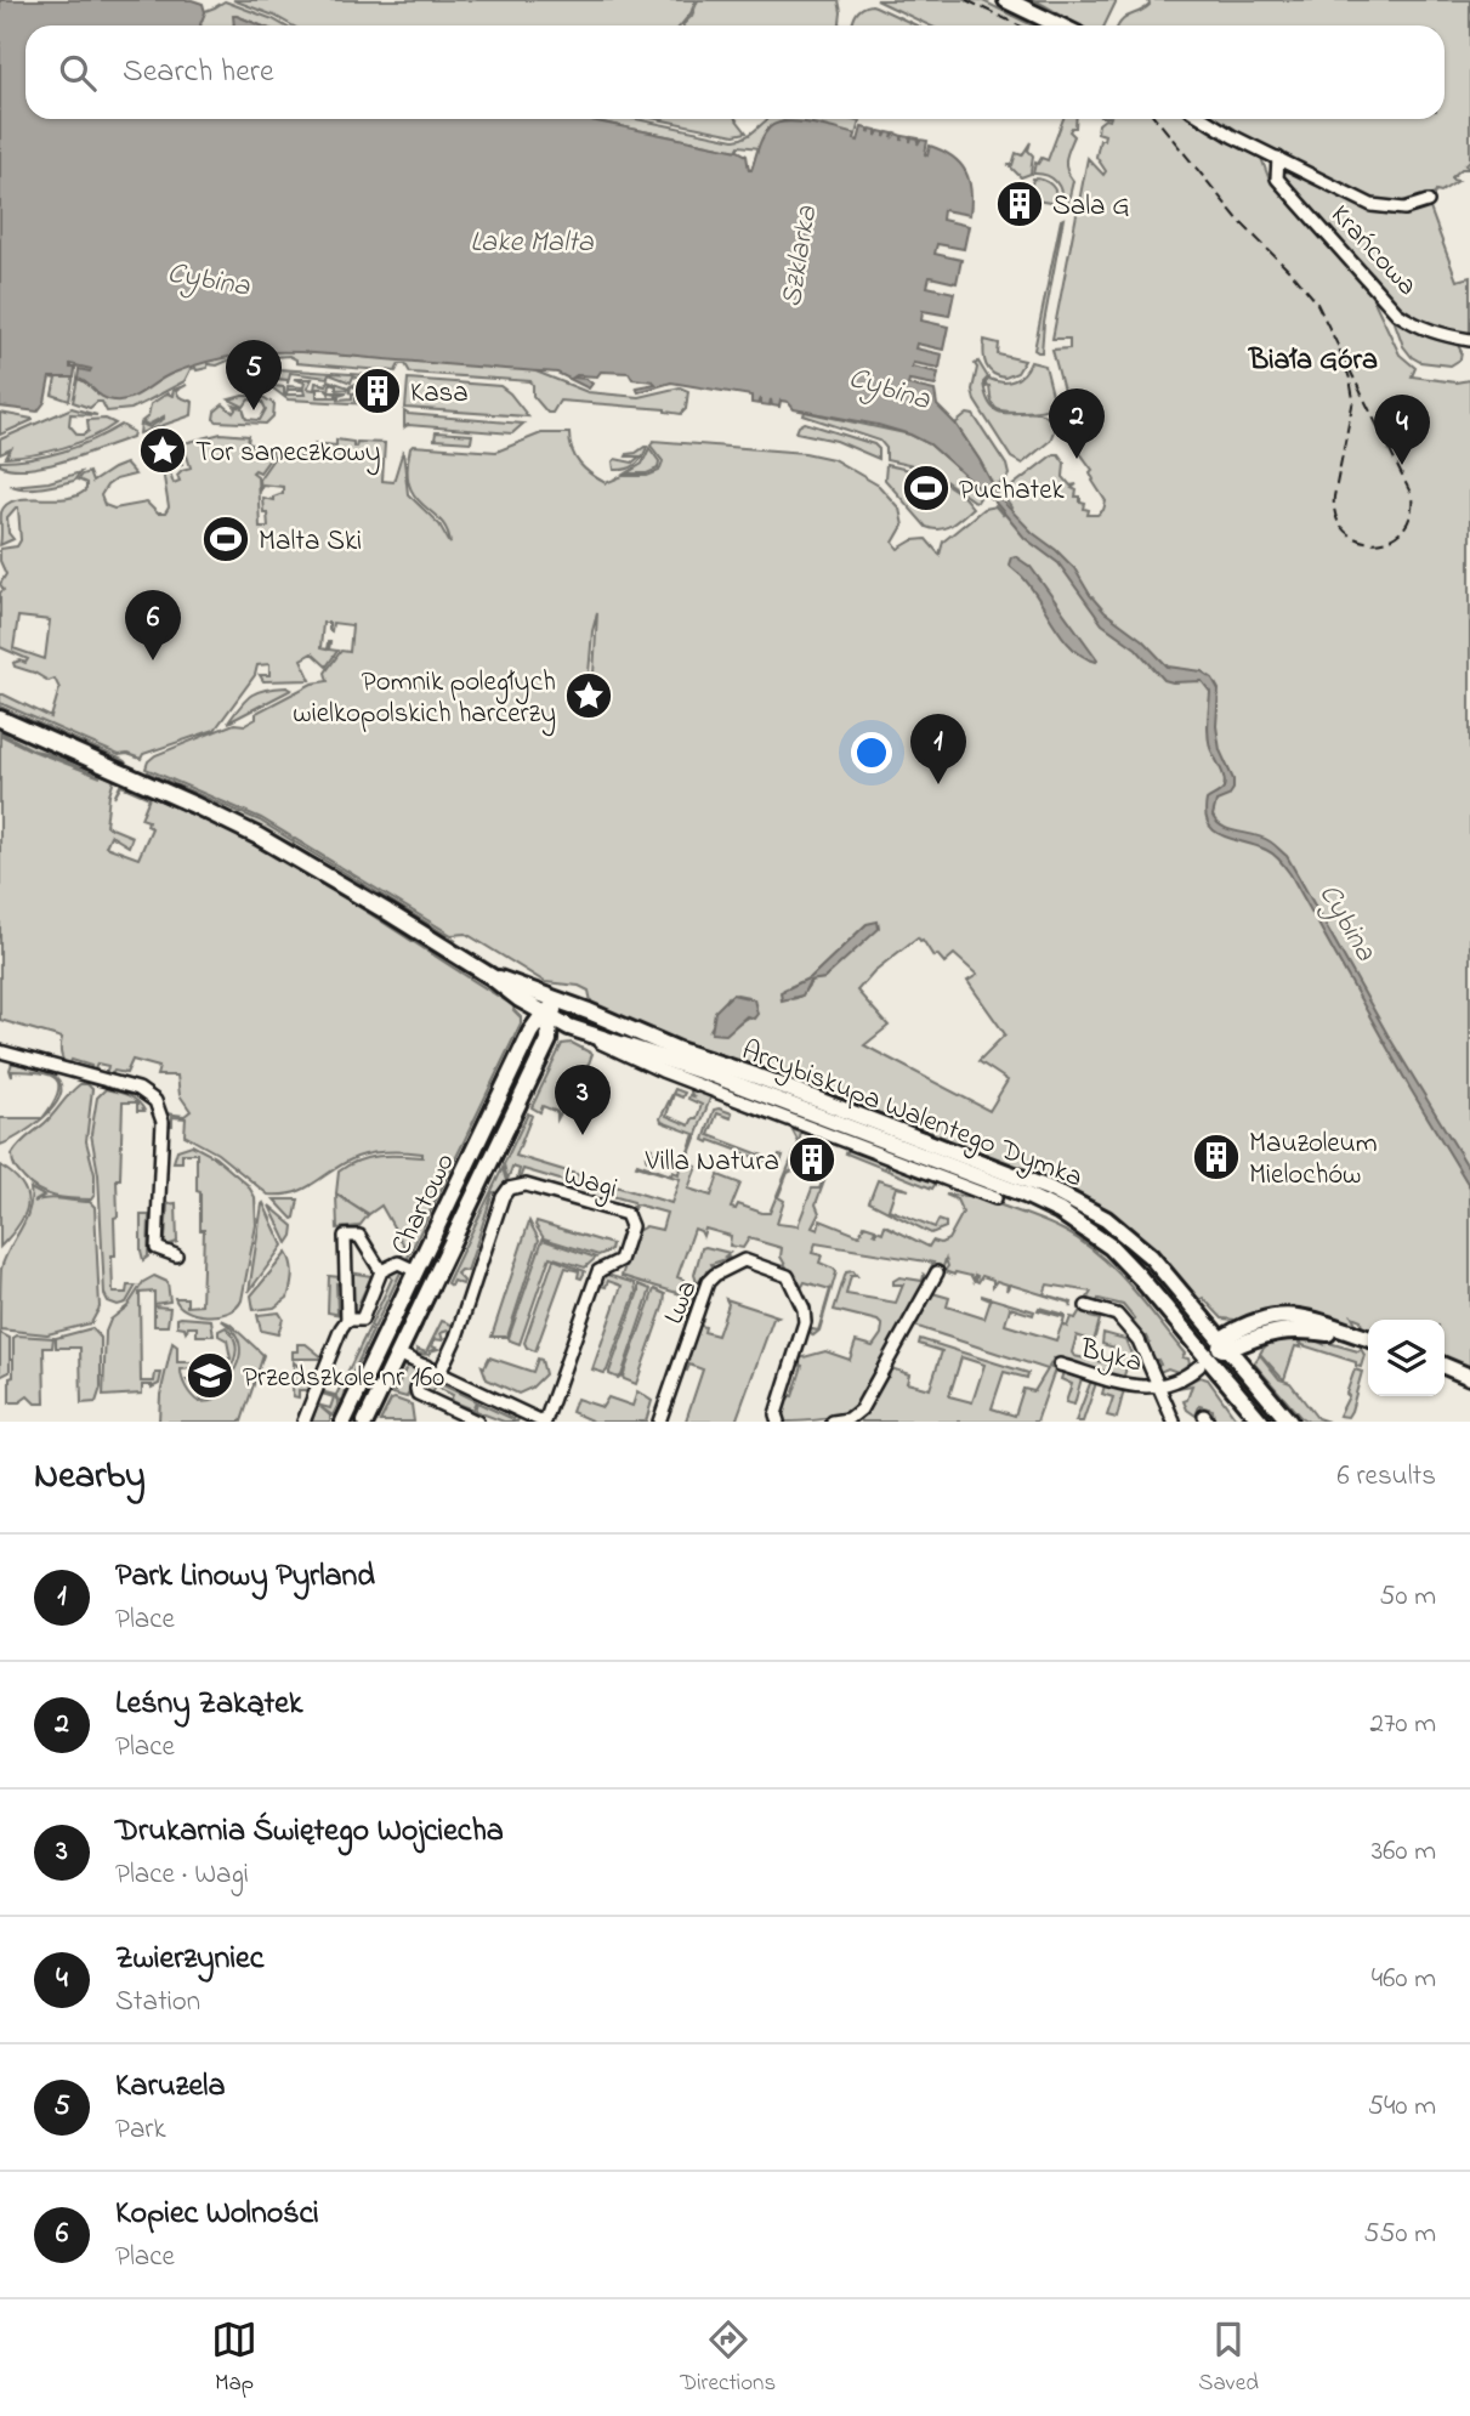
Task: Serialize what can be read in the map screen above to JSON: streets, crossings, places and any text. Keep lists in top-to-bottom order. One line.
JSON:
{"streets":{"street":["Krańcowa","Arcybiskupa Walentego Dymka","Wagi","Chartowo","Lwa","Byka"]},"crossings":[["Arcybiskupa Walentego Dymka","Chartowo"]],"districts":["Biała Góra"],"water":["Lake Malta","Szklarka","Cybina"],"places":{"building":["Sala G","Kasa","Mauzoleum Mielochów","Villa Natura"],"place":["Tor saneczkowy","Pomnik poległych wielkopolskich harcerzy"],"sports":["Puchatek","Malta Ski"],"school or university":["Przedszkole nr 160"]},"page":{"search":"Search here","pins":["5","2","4","6","1","3"],"heading":["Nearby","6 results"],"list":[{"mark":"1","name":"Park Linowy Pyrland","note":"Place","value":"50 m"},{"mark":"2","name":"Leśny Zakątek","note":"Place","value":"270 m"},{"mark":"3","name":"Drukarnia Świętego Wojciecha","note":"Place · Wagi","value":"360 m"},{"mark":"4","name":"Zwierzyniec","note":"Station","value":"460 m"},{"mark":"5","name":"Karuzela","note":"Park","value":"540 m"},{"mark":"6","name":"Kopiec Wolności","note":"Place","value":"550 m"}],"nav":["Map","Directions","Saved"]}}
